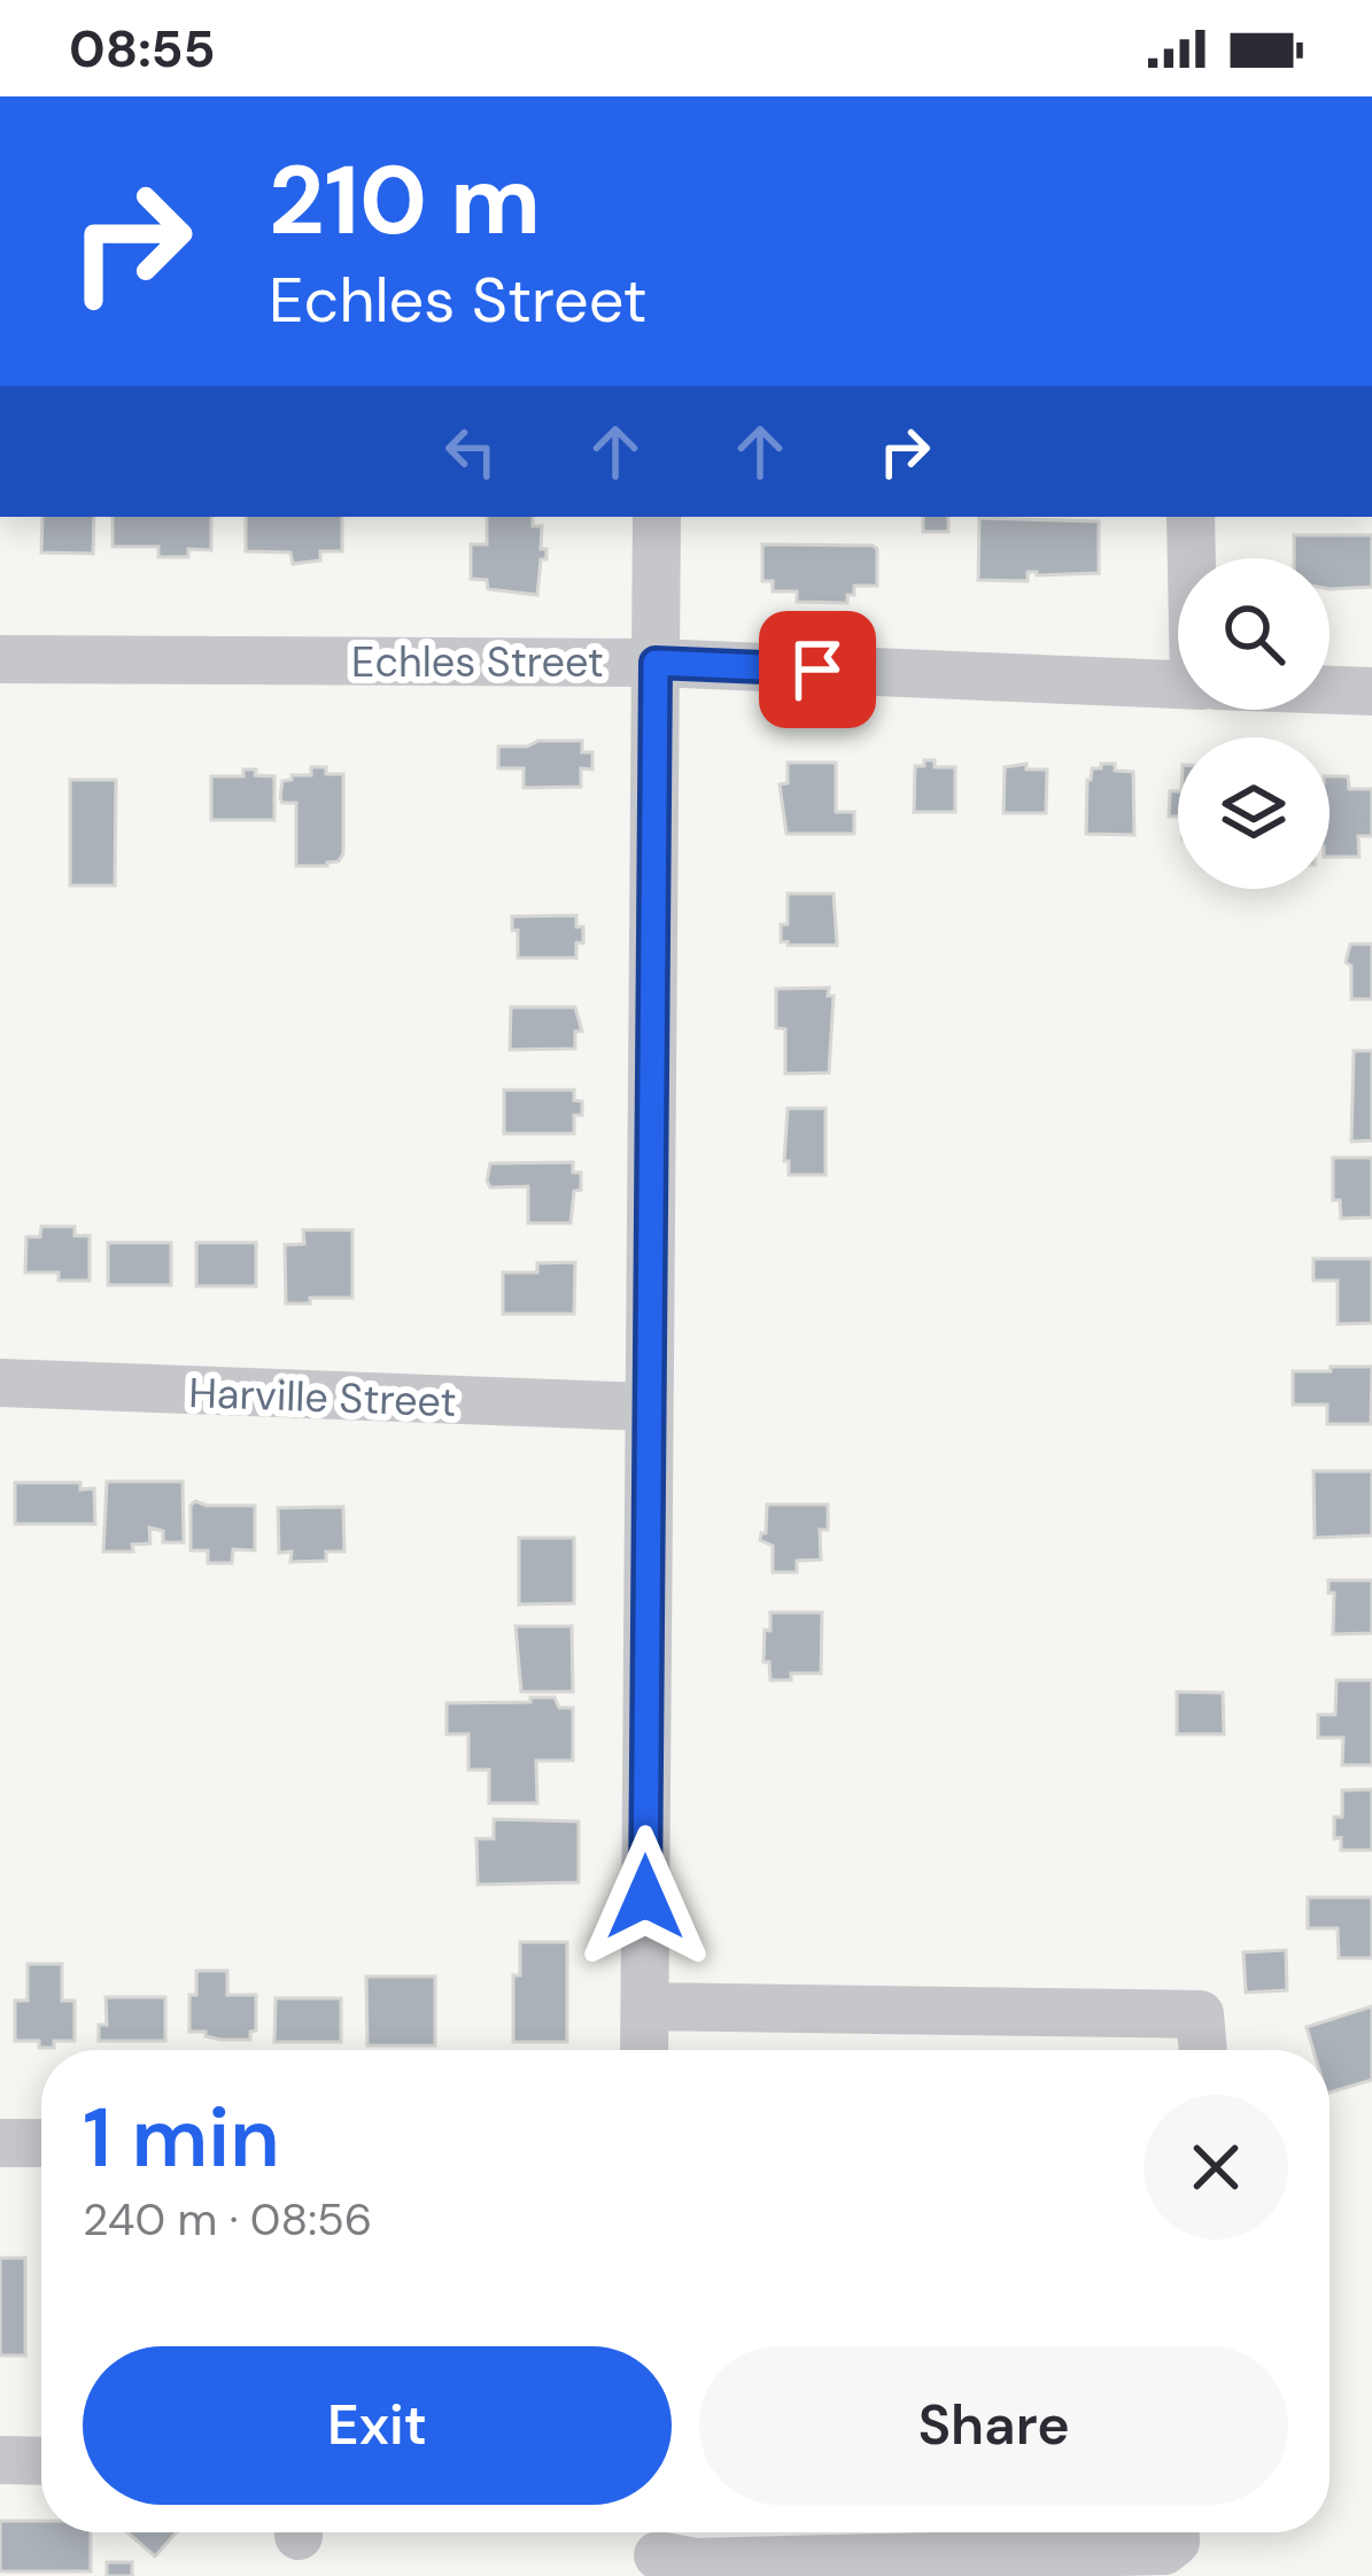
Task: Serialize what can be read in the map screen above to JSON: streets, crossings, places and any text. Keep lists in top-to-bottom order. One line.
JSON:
{"streets":{"street":["Echles Street","Harville Street"]},"page":{"status":"08:55","turn":["210 m","Echles Street"],"heading":["1 min","240 m · 08:56"],"buttons":["Exit","Share"]}}
